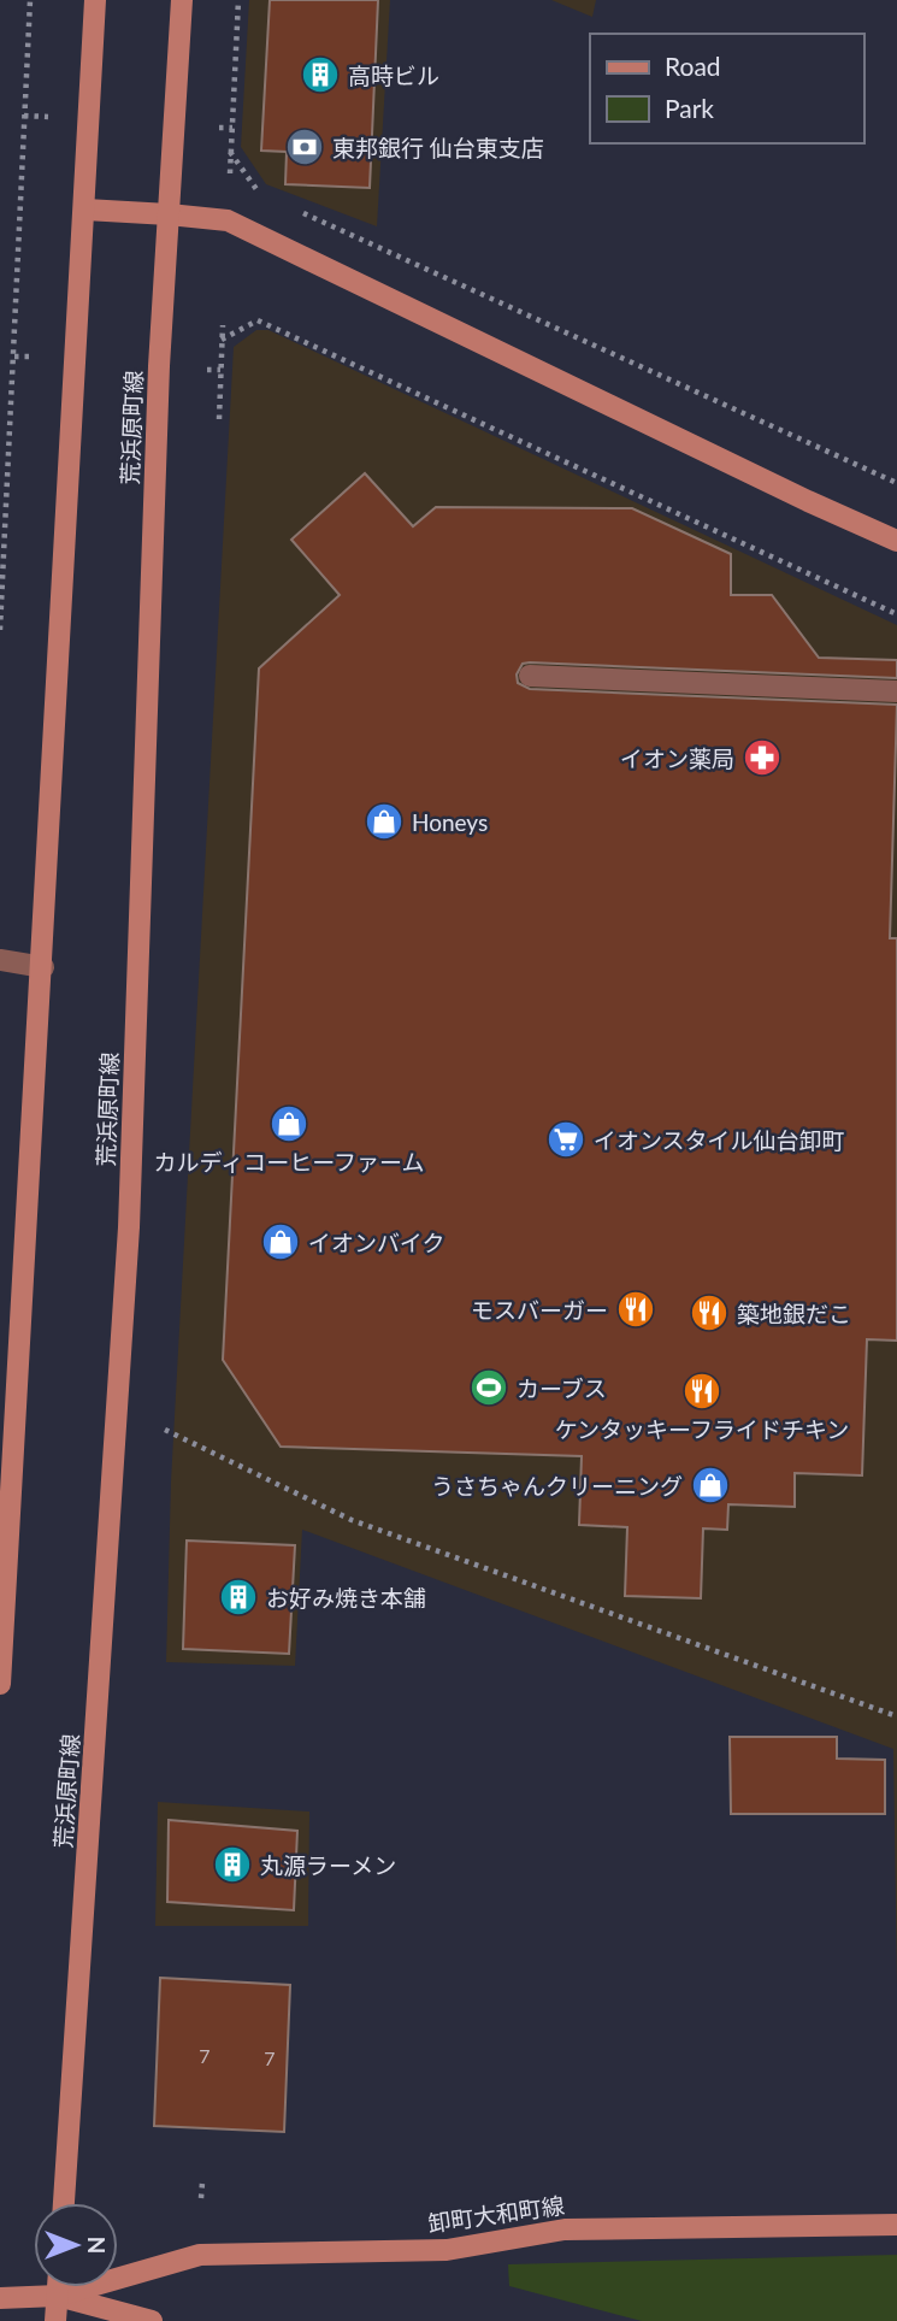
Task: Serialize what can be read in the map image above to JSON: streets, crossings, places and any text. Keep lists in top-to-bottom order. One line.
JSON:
{"streets":{"main road":["荒浜原町線","卸町大和町線"]},"places":{"building":["高時ビル","お好み焼き本舗","丸源ラーメン"],"bank":["東邦銀行 仙台東支店"],"pharmacy":["イオン薬局"],"shop":["Honeys","カルディコーヒーファーム","イオンバイク","うさちゃんクリーニング"],"supermarket":["イオンスタイル仙台卸町"],"restaurant":["モスバーガー","築地銀だこ","ケンタッキーフライドチキン"],"sports":["カーブス"]},"house_numbers":["7","7"],"legend":["Road","Park"],"north":"right"}
